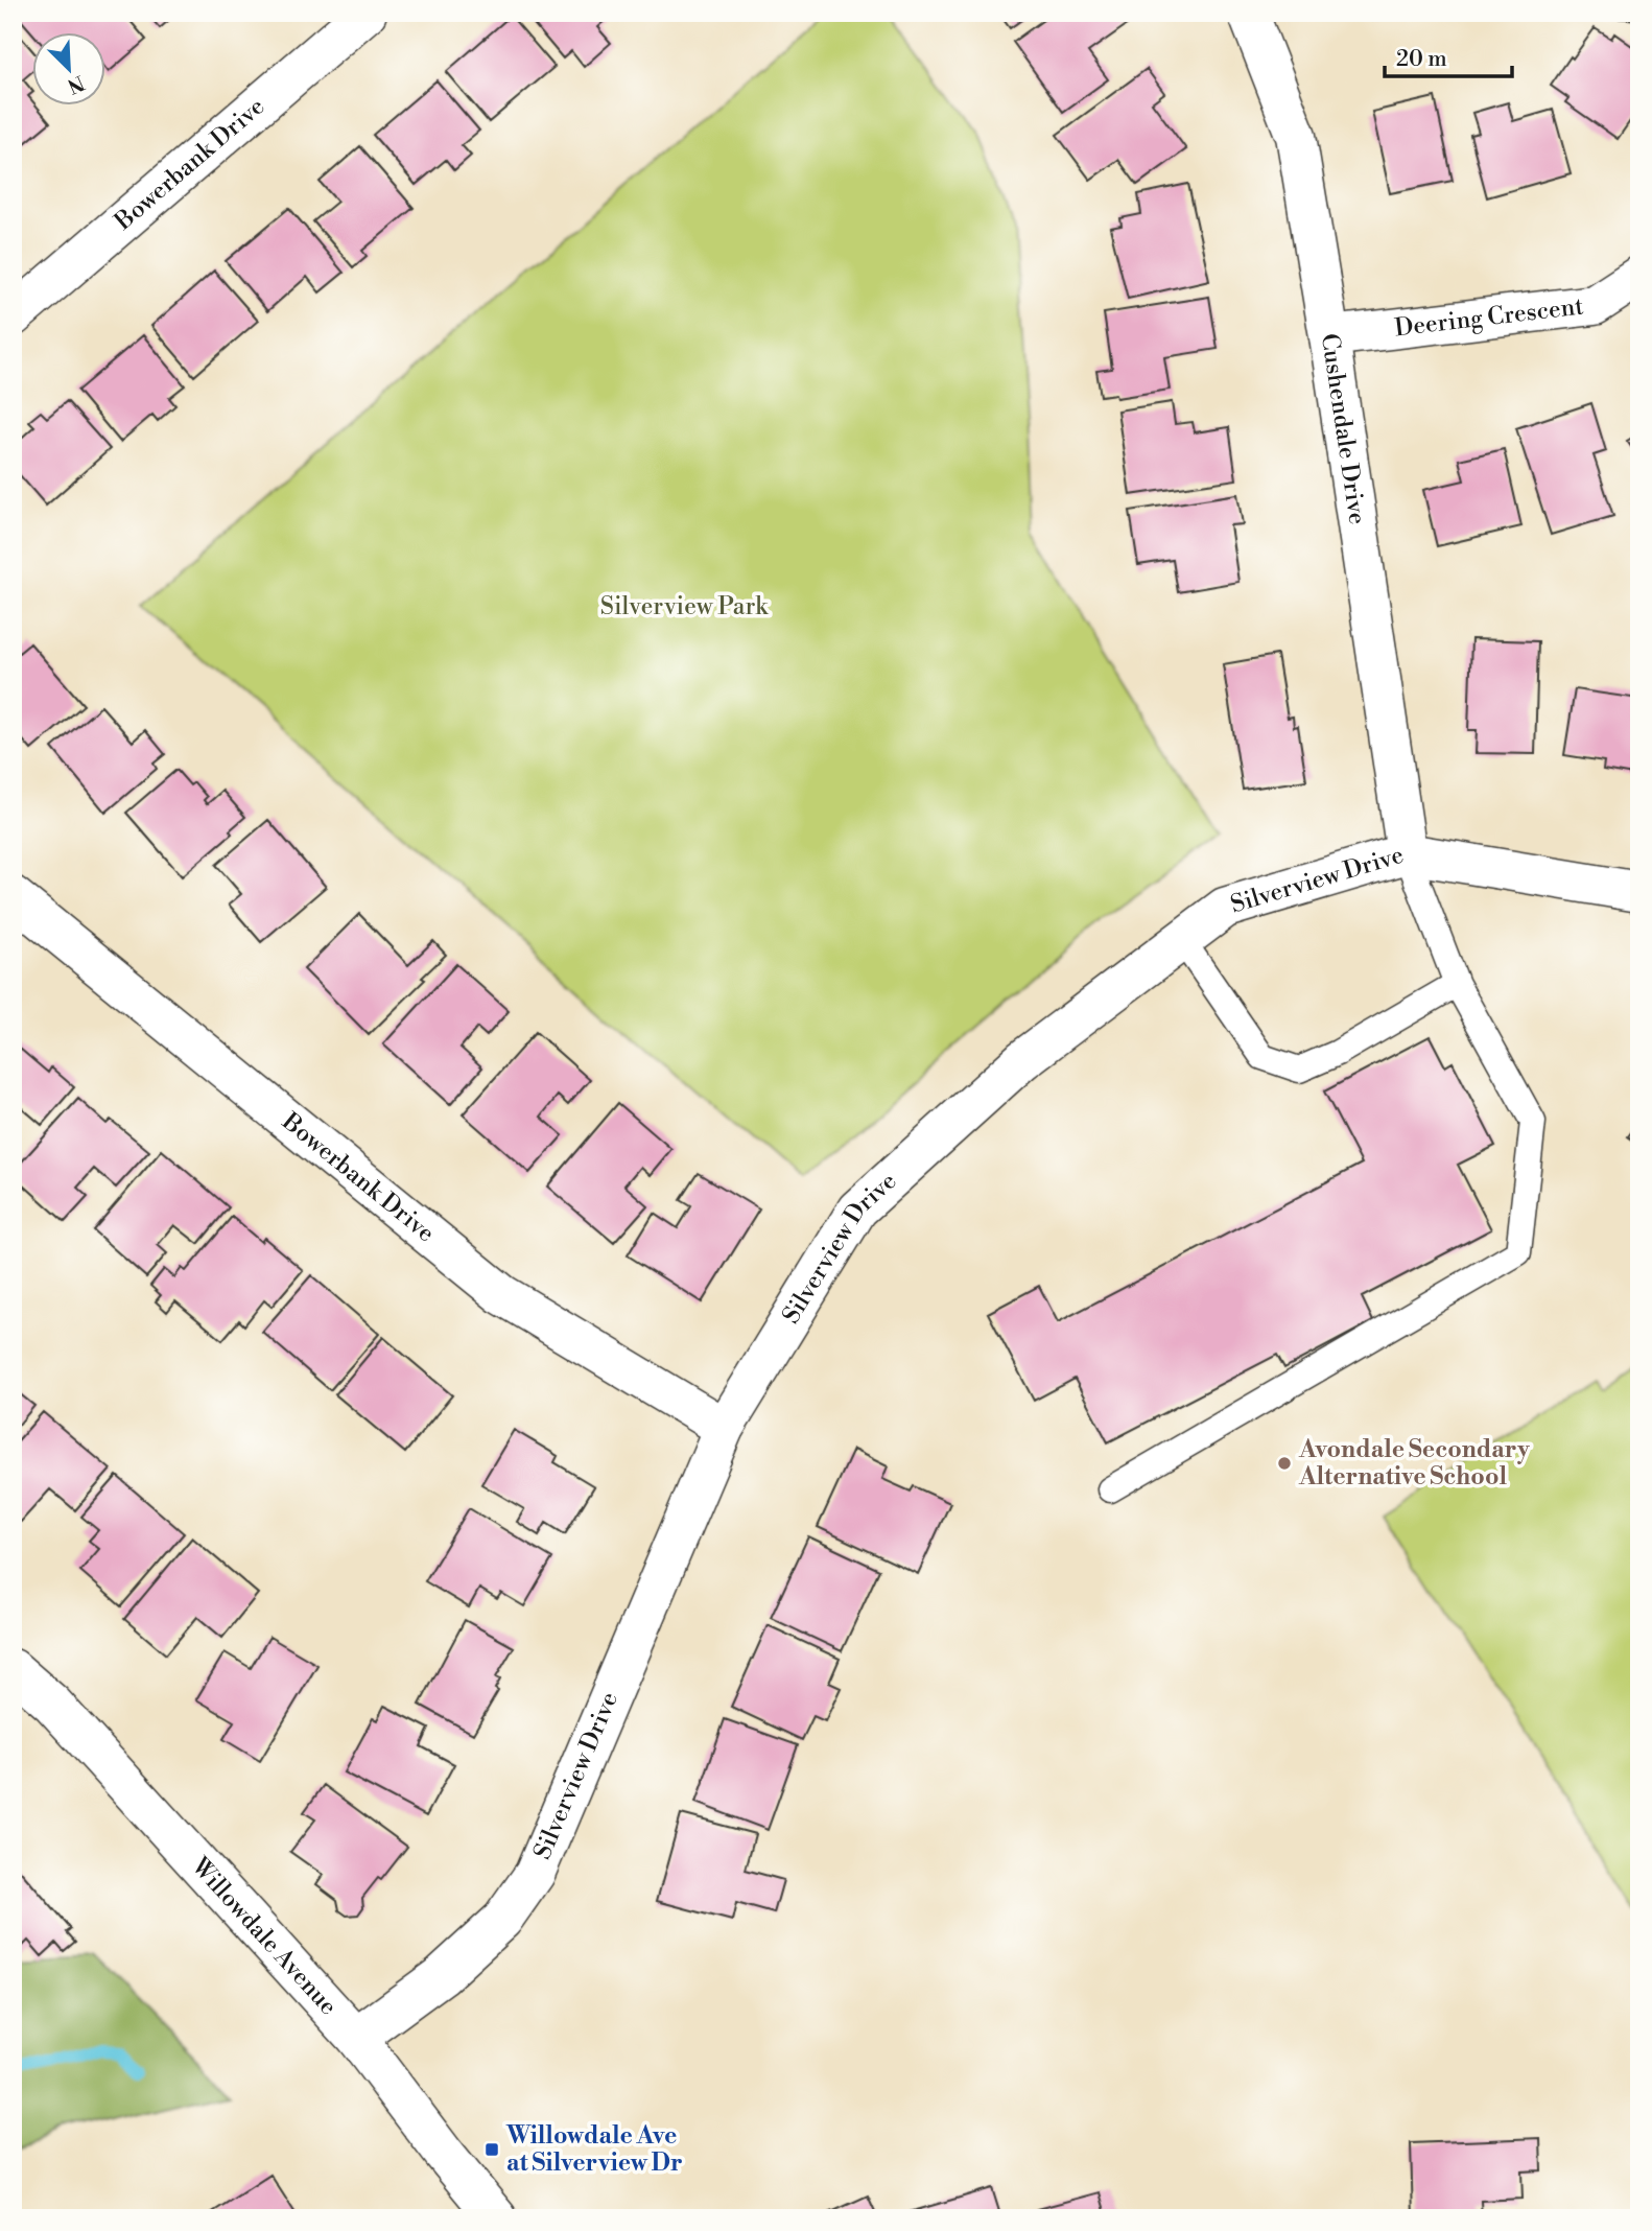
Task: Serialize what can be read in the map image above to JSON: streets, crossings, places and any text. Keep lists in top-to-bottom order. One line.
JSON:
{"streets":{"street":["Bowerbank Drive","Deering Crescent","Cushendale Drive","Silverview Drive","Willowdale Avenue"]},"crossings":[["Bowerbank Drive","Silverview Drive"],["Deering Crescent","Cushendale Drive"],["Cushendale Drive","Silverview Drive"],["Silverview Drive","Willowdale Avenue"]],"parks":["Silverview Park"],"places":{"other":["Avondale Secondary Alternative School"],"transit":["Willowdale Ave at Silverview Dr"]},"scale_bar":"20 m","north":"bottom right"}
